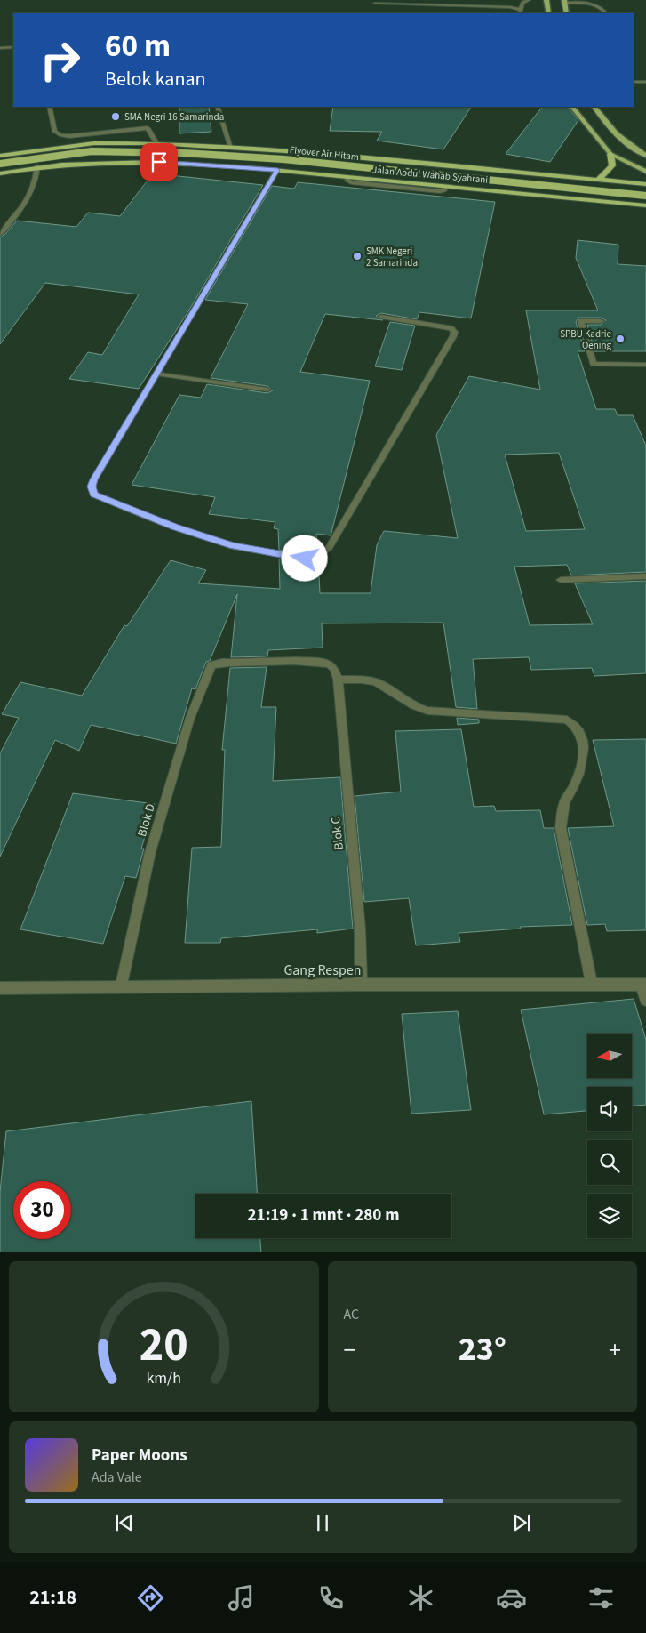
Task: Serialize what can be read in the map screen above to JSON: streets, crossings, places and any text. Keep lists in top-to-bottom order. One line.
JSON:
{"streets":{"highway":["Flyover Air Hitam","Jalan Abdul Wahab Syahrani"],"street":["Blok D","Blok C","Gang Respen"]},"crossings":[["Blok D","Blok C"],["Blok D","Gang Respen"],["Blok C","Gang Respen"]],"places":["SMA Negri 16 Samarinda","SMK Negeri 2 Samarinda","SPBU Kadrie Oening"],"north":"left","page":{"turn":["60 m","Belok kanan"],"limit":"30","trip":"21:19 · 1 mnt · 280 m","tile":"AC","heat":["−","23°","+"],"song":["Paper Moons","Ada Vale"],"tabs":"21:18","gauge":["20","km/h"]}}
